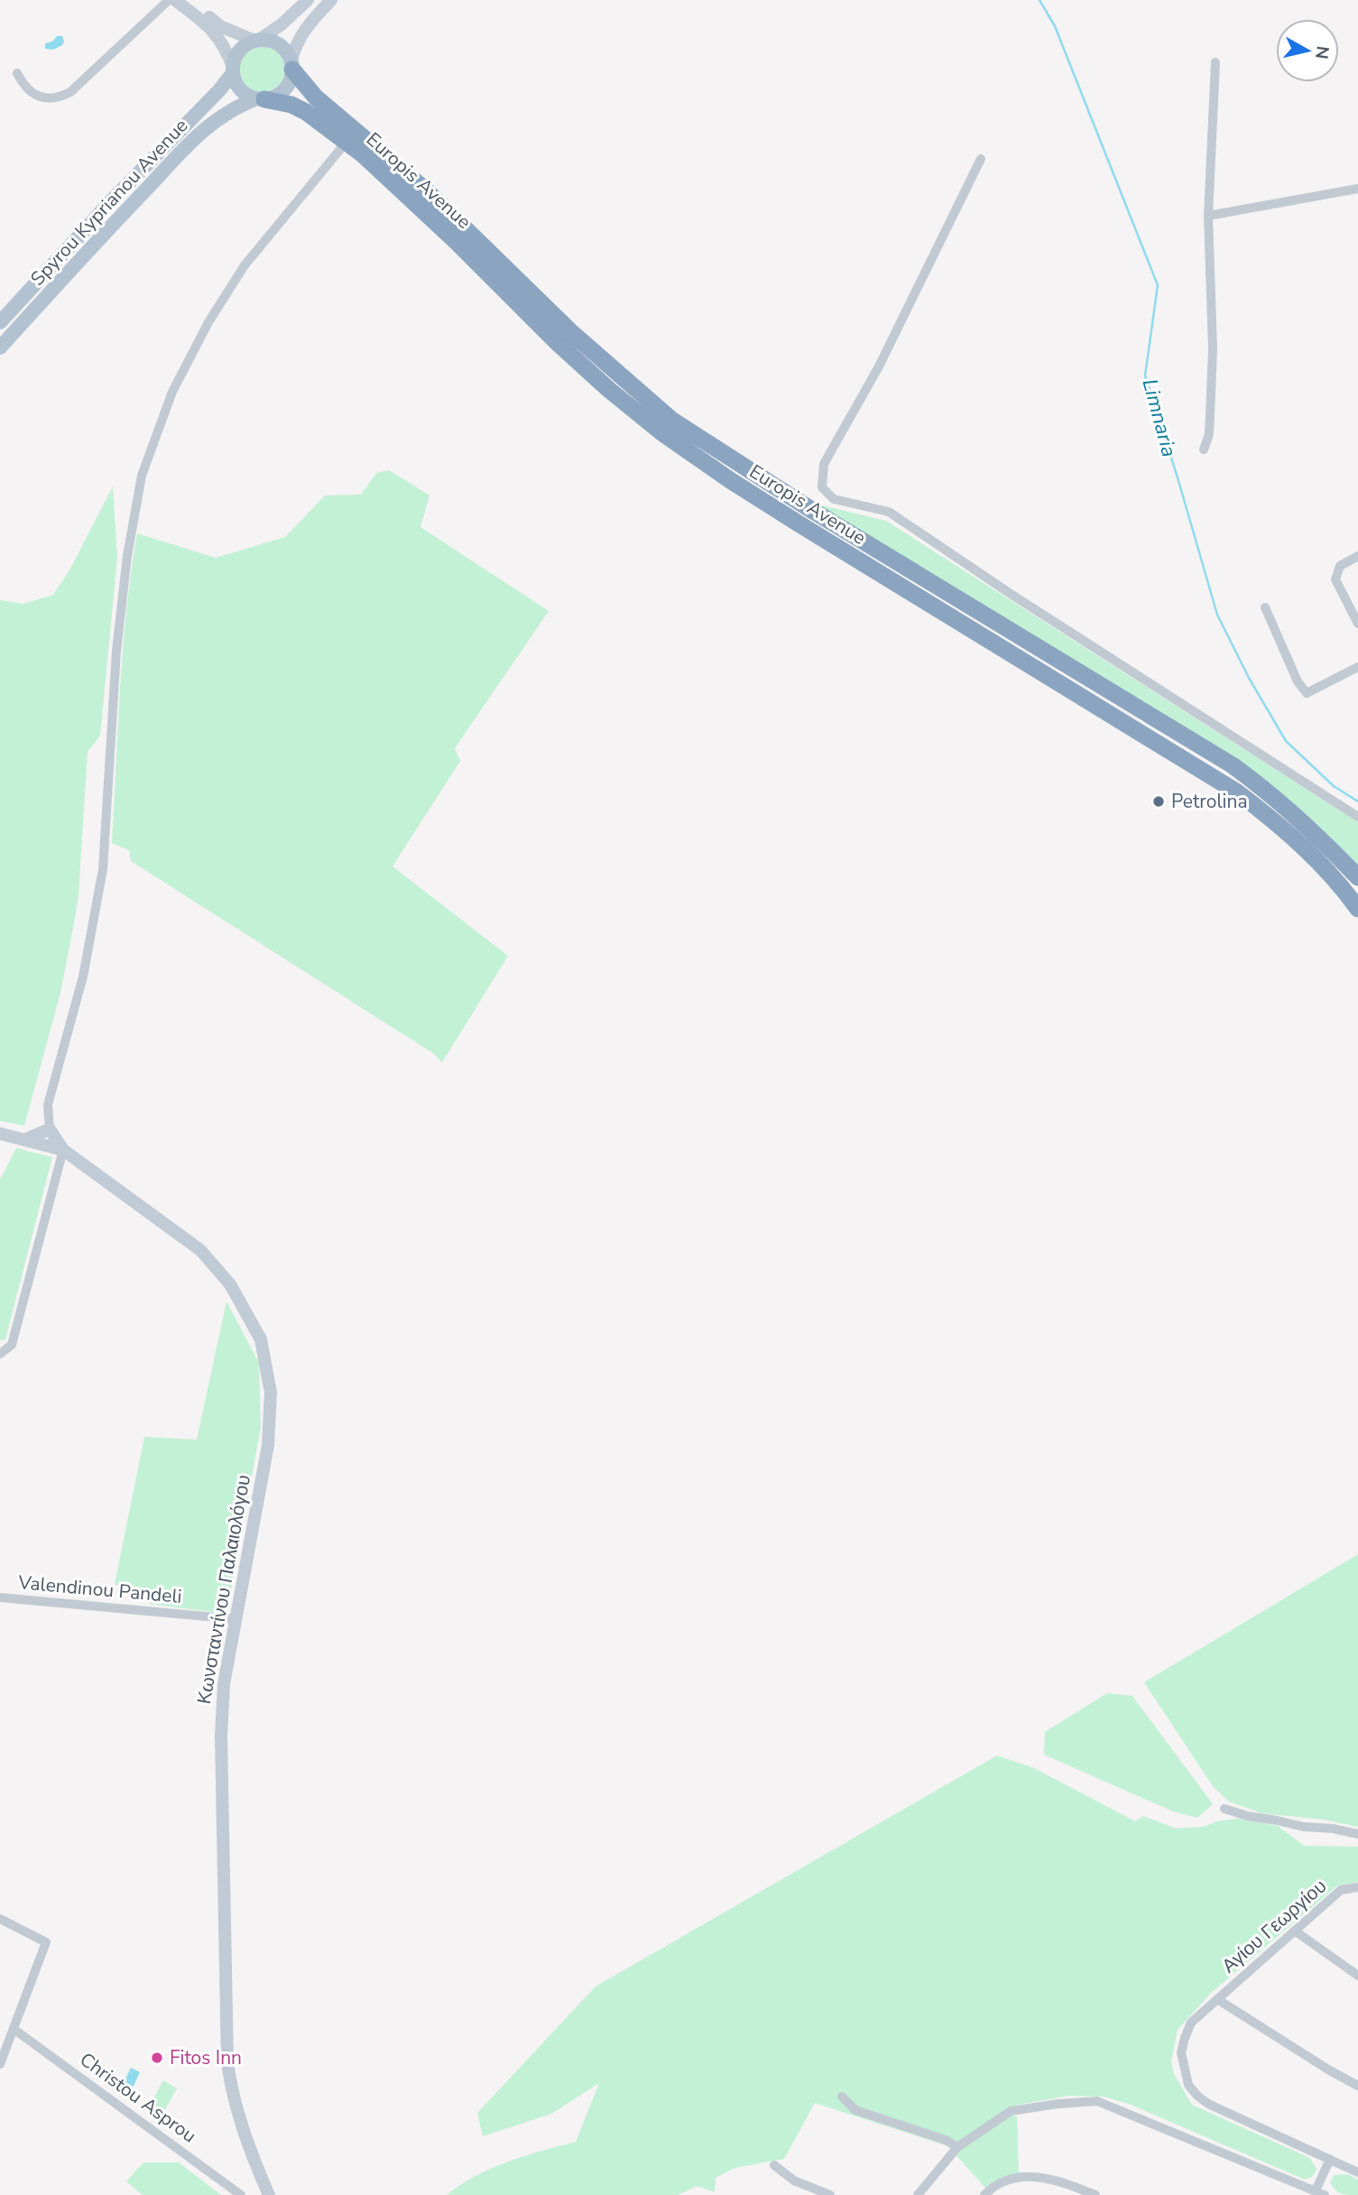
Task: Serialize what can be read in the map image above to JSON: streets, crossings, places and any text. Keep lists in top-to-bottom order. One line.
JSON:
{"streets":{"highway":["Europis Avenue"],"main road":["Spyrou Kyprianou Avenue"],"street":["Valendinou Pandeli","Κωνσταντίνου Παλαιολόγου","Αγίου Γεωργίου","Christou Asprou"]},"crossings":[["Europis Avenue","Spyrou Kyprianou Avenue"],["Valendinou Pandeli","Κωνσταντίνου Παλαιολόγου"]],"water":["Limnaria"],"places":["Petrolina","Fitos Inn"],"north":"right"}
